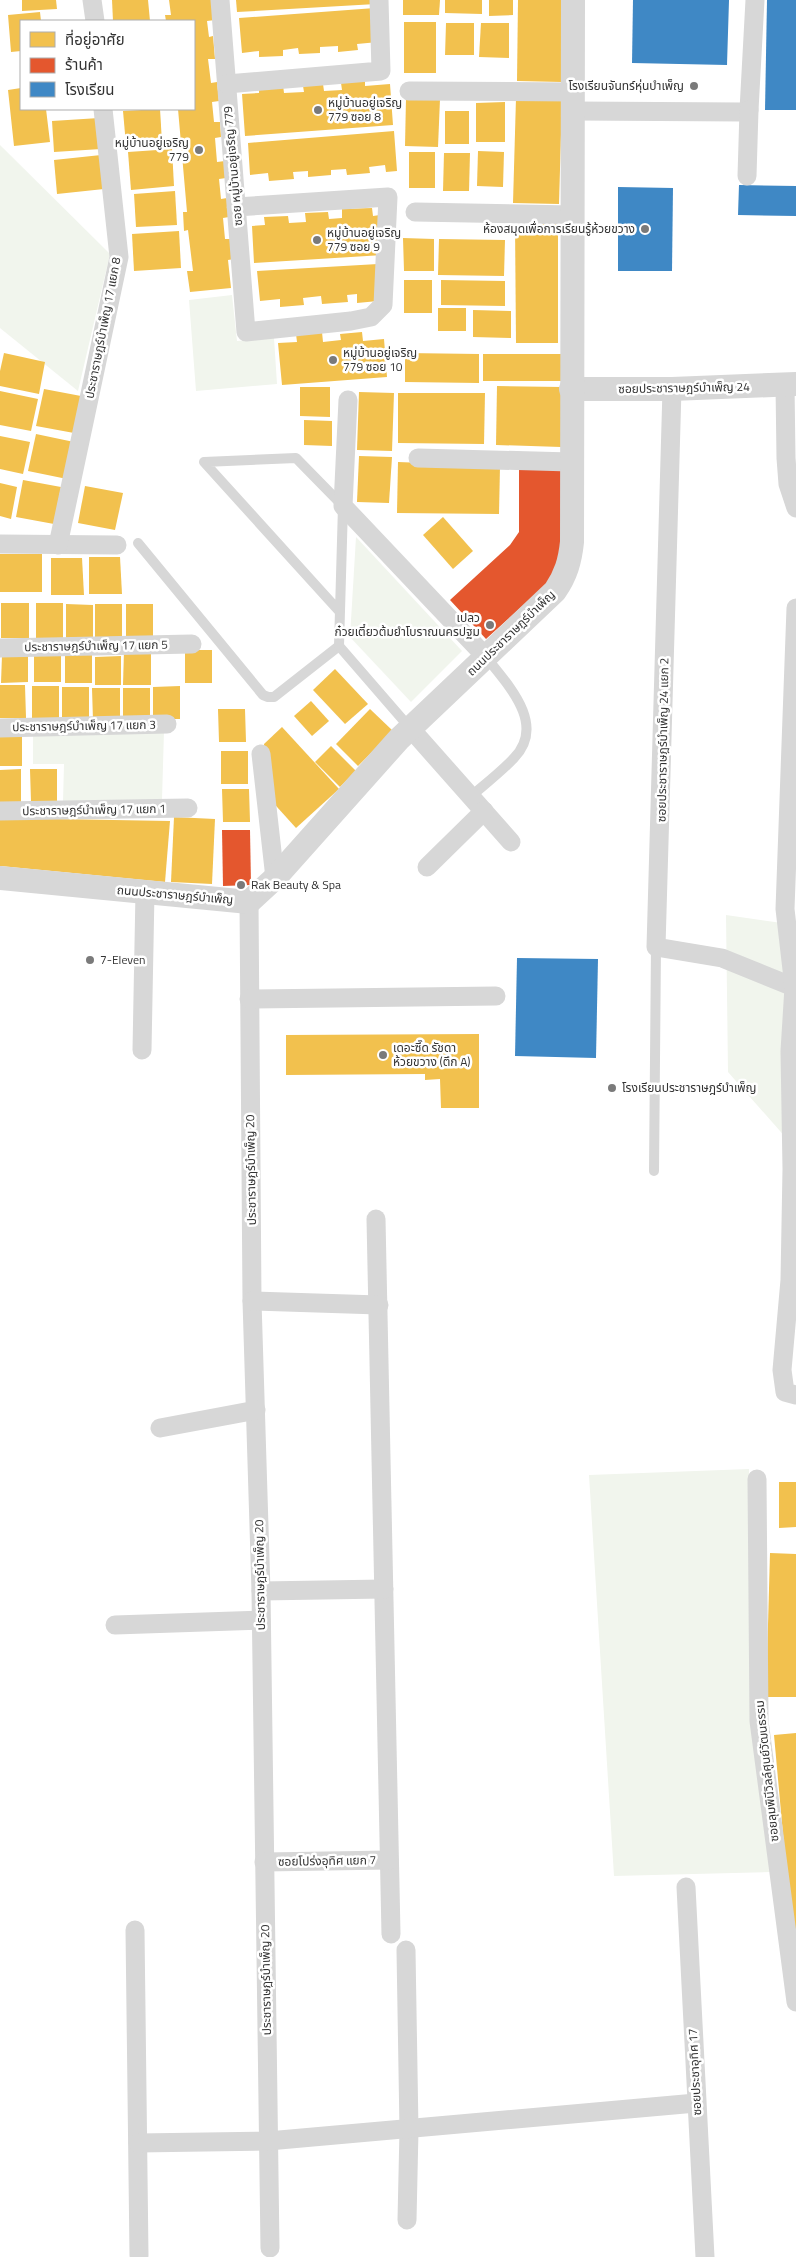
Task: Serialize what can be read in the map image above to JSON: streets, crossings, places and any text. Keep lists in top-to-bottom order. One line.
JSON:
{"streets":{"street":["ซอย หมู่บ้านอยู่เจริญ 779","ประชาราษฎร์บำเพ็ญ 17 แยก 8","ซอยประชาราษฎร์บำเพ็ญ 24","ถนนประชาราษฎร์บำเพ็ญ","ประชาราษฎร์บำเพ็ญ 17 แยก 5","ประชาราษฎร์บำเพ็ญ 17 แยก 3","ซอยประชาราษฎร์บำเพ็ญ 24 แยก 2","ประชาราษฎร์บำเพ็ญ 17 แยก 1","ประชาราษฎร์บำเพ็ญ 20","ซอยลุมพินีวิลล์ศูนย์วัฒนธรรม","ซอยโปร่งอุทิศ แยก 7","ซอยประชาอุทิศ 17"]},"crossings":[["ซอยประชาราษฎร์บำเพ็ญ 24","ถนนประชาราษฎร์บำเพ็ญ"],["ซอยประชาราษฎร์บำเพ็ญ 24","ซอยประชาราษฎร์บำเพ็ญ 24 แยก 2"],["ถนนประชาราษฎร์บำเพ็ญ","ประชาราษฎร์บำเพ็ญ 20"],["ประชาราษฎร์บำเพ็ญ 20","ซอยโปร่งอุทิศ แยก 7"]],"places":["โรงเรียนจันทร์หุ่นบำเพ็ญ","หมู่บ้านอยู่เจริญ 779 ซอย 8","หมู่บ้านอยู่เจริญ 779","ห้องสมุดเพื่อการเรียนรู้ห้วยขวาง","หมู่บ้านอยู่เจริญ 779 ซอย 9","หมู่บ้านอยู่เจริญ 779 ซอย 10","เปลว ก๋วยเตี๋ยวต้มยำโบราณนครปฐม","Rak Beauty & Spa","7-Eleven","เดอะซี๊ด รัชดา ห้วยขวาง (ตึก A)","โรงเรียนประชาราษฎร์บำเพ็ญ"],"legend":["ที่อยู่อาศัย","ร้านค้า","โรงเรียน"]}
